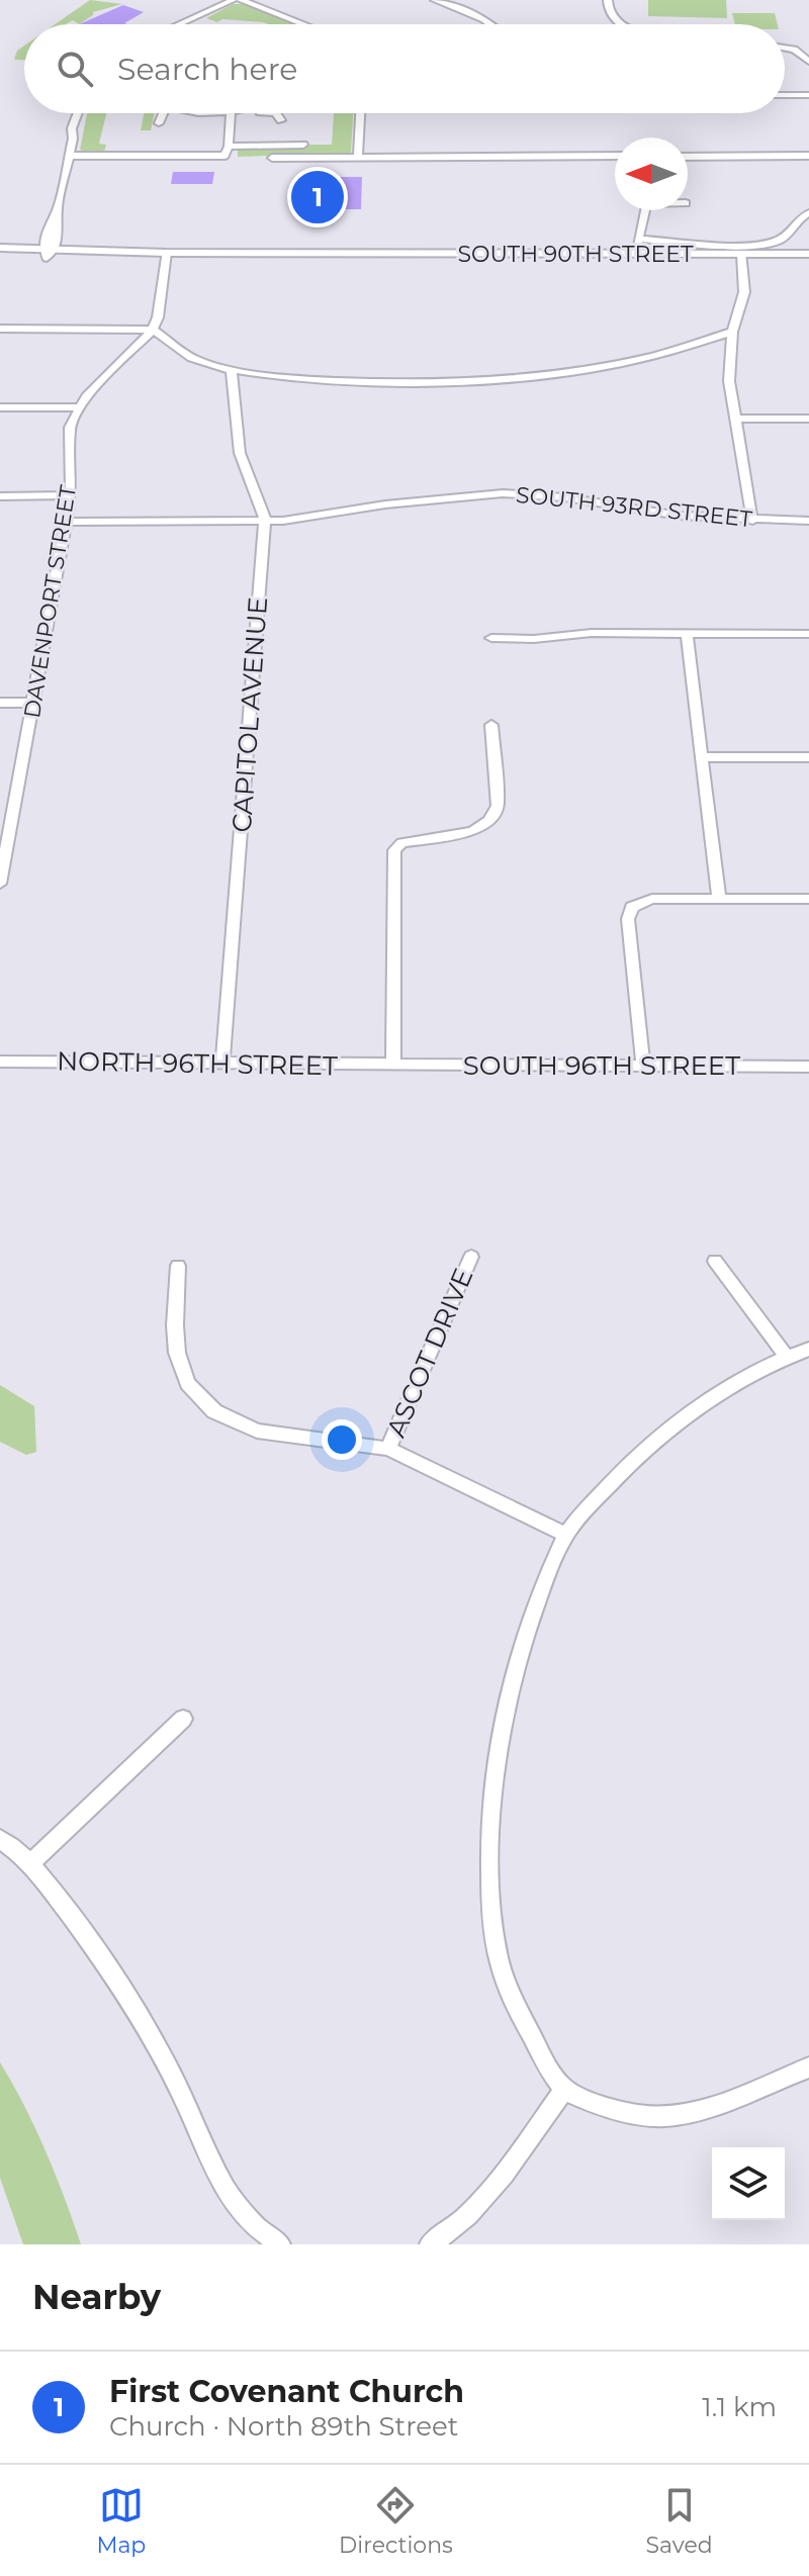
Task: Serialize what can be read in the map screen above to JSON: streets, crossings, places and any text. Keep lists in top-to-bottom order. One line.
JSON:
{"streets":{"main road":["SOUTH 90TH STREET"],"street":["SOUTH 93RD STREET","DAVENPORT STREET","CAPITOL AVENUE","NORTH 96TH STREET","SOUTH 96TH STREET","ASCOT DRIVE"]},"crossings":[["SOUTH 93RD STREET","DAVENPORT STREET"],["SOUTH 93RD STREET","CAPITOL AVENUE"],["CAPITOL AVENUE","NORTH 96TH STREET"],["NORTH 96TH STREET","SOUTH 96TH STREET"]],"north":"left","page":{"search":"Search here","pins":"1","heading":"Nearby","list":[{"mark":"1","name":"First Covenant Church","note":"Church · North 89th Street","value":"1.1 km"}],"nav":["Map","Directions","Saved"]}}
